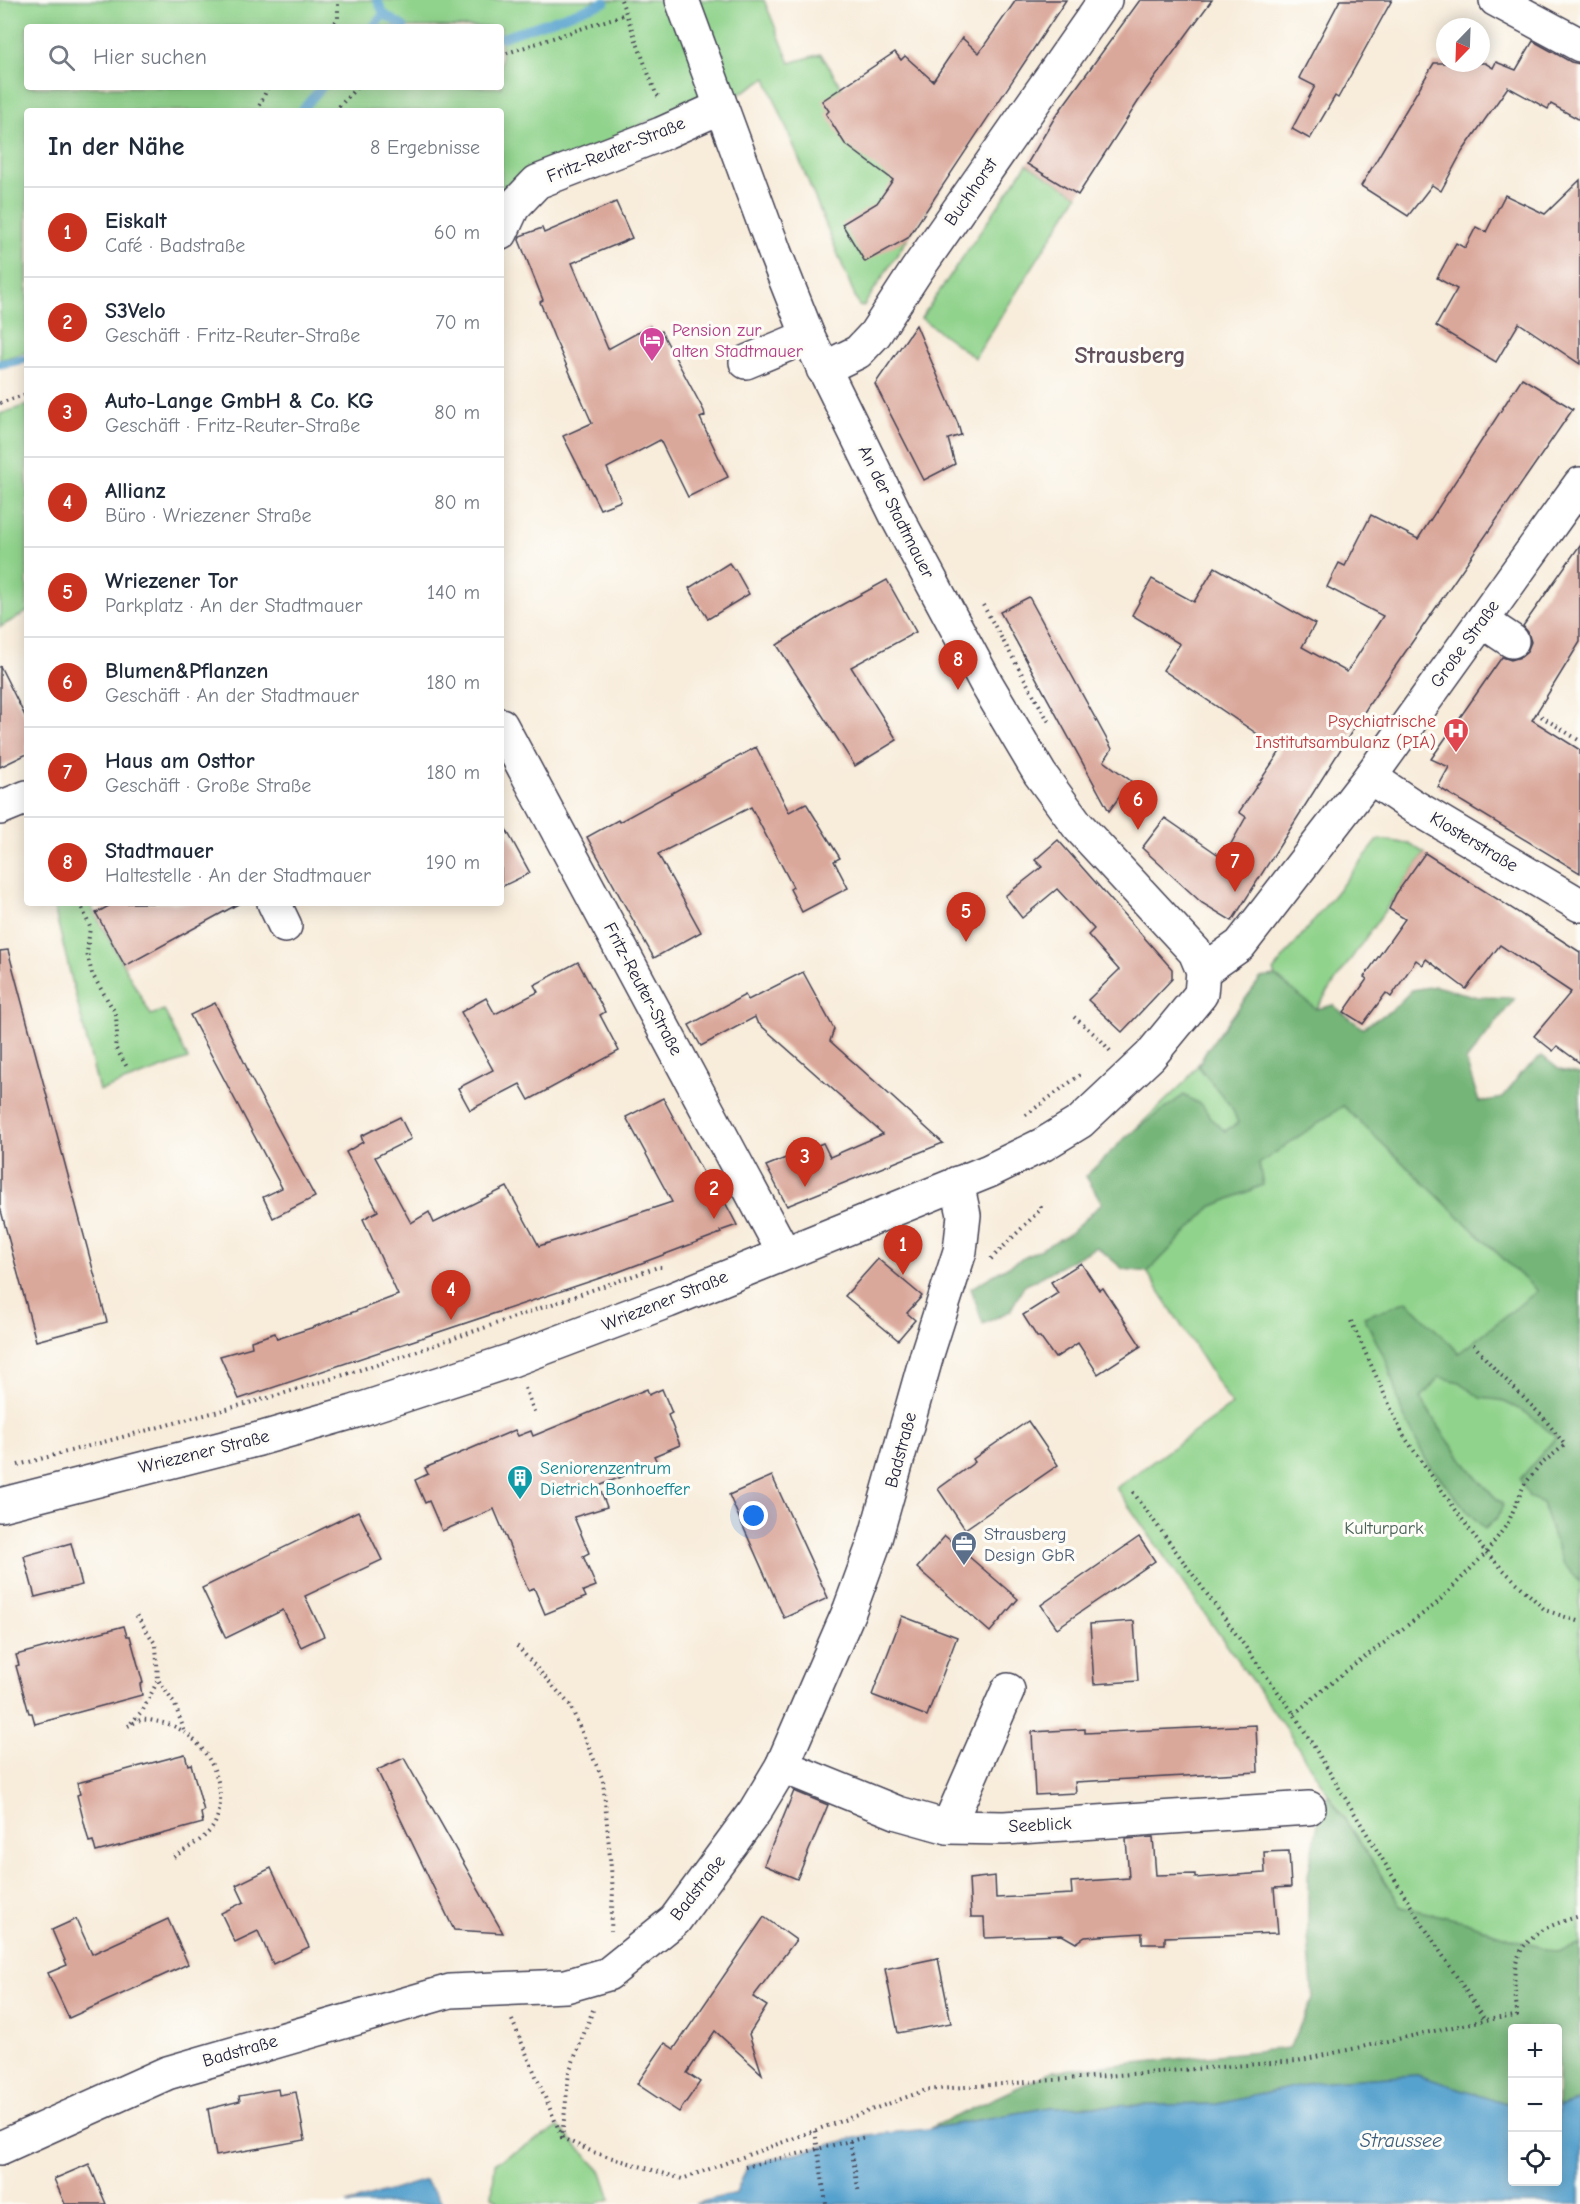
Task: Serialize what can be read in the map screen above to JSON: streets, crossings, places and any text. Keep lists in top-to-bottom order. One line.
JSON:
{"streets":{"street":["Fritz-Reuter-Straße","Buchhorst","An der Stadtmauer","Große Straße","Klosterstraße","Wriezener Straße","Badstraße","Seeblick"]},"crossings":[["Fritz-Reuter-Straße","An der Stadtmauer"],["Fritz-Reuter-Straße","Wriezener Straße"],["Buchhorst","An der Stadtmauer"],["An der Stadtmauer","Große Straße"],["An der Stadtmauer","Wriezener Straße"],["Große Straße","Klosterstraße"],["Große Straße","Wriezener Straße"],["Wriezener Straße","Badstraße"],["Badstraße","Seeblick"]],"districts":["Strausberg"],"water":["Straussee"],"parks":["Kulturpark"],"places":{"hotel":["Pension zur alten Stadtmauer"],"hospital":["Psychiatrische Institutsambulanz (PIA)"],"building":["Seniorenzentrum Dietrich Bonhoeffer"],"office":["Strausberg Design GbR"]},"north":"bottom left","page":{"search":"Hier suchen","heading":["In der Nähe","8 Ergebnisse"],"list":[{"mark":"1","name":"Eiskalt","note":"Café · Badstraße","value":"60 m"},{"mark":"2","name":"S3Velo","note":"Geschäft · Fritz-Reuter-Straße","value":"70 m"},{"mark":"3","name":"Auto-Lange GmbH & Co. KG","note":"Geschäft · Fritz-Reuter-Straße","value":"80 m"},{"mark":"4","name":"Allianz","note":"Büro · Wriezener Straße","value":"80 m"},{"mark":"5","name":"Wriezener Tor","note":"Parkplatz · An der Stadtmauer","value":"140 m"},{"mark":"6","name":"Blumen&Pflanzen","note":"Geschäft · An der Stadtmauer","value":"180 m"},{"mark":"7","name":"Haus am Osttor","note":"Geschäft · Große Straße","value":"180 m"},{"mark":"8","name":"Stadtmauer","note":"Haltestelle · An der Stadtmauer","value":"190 m"}],"pins":["8","6","7","5","3","2","1","4"],"map_buttons":["+","−"]}}
